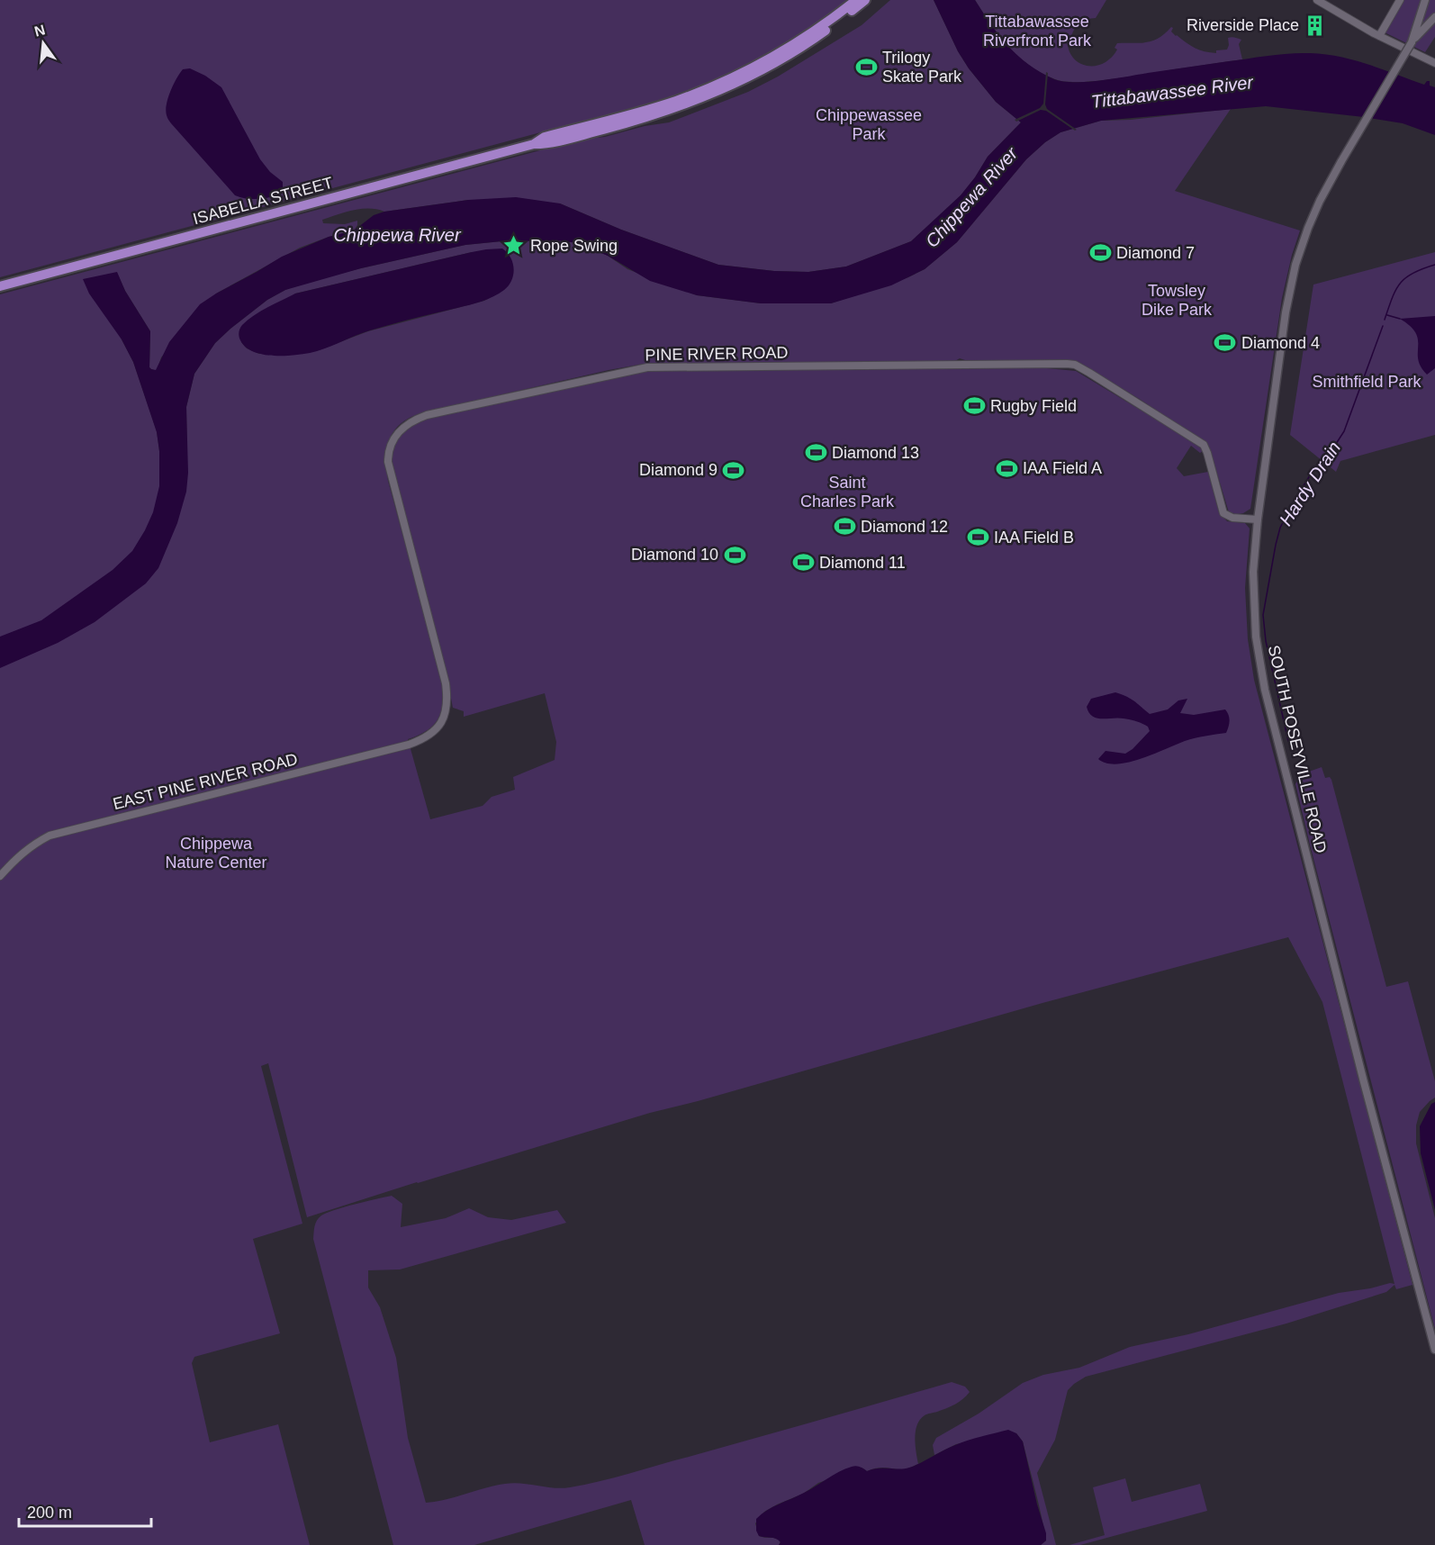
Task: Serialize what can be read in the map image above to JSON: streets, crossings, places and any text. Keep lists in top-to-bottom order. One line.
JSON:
{"streets":{"highway":["ISABELLA STREET"],"main road":["SOUTH POSEYVILLE ROAD"],"street":["PINE RIVER ROAD","EAST PINE RIVER ROAD"]},"crossings":[["PINE RIVER ROAD","SOUTH POSEYVILLE ROAD"],["PINE RIVER ROAD","EAST PINE RIVER ROAD"]],"water":["Tittabawassee River","Chippewa River","Hardy Drain"],"parks":["Tittabawassee Riverfront Park","Chippewassee Park","Towsley Dike Park","Smithfield Park","Saint Charles Park","Chippewa Nature Center"],"places":{"building":["Riverside Place"],"sports":["Trilogy Skate Park","Diamond 7","Diamond 4","Rugby Field","Diamond 13","IAA Field A","Diamond 9","Diamond 12","IAA Field B","Diamond 10","Diamond 11"],"place":["Rope Swing"]},"scale_bar":"200 m","north":"top"}
